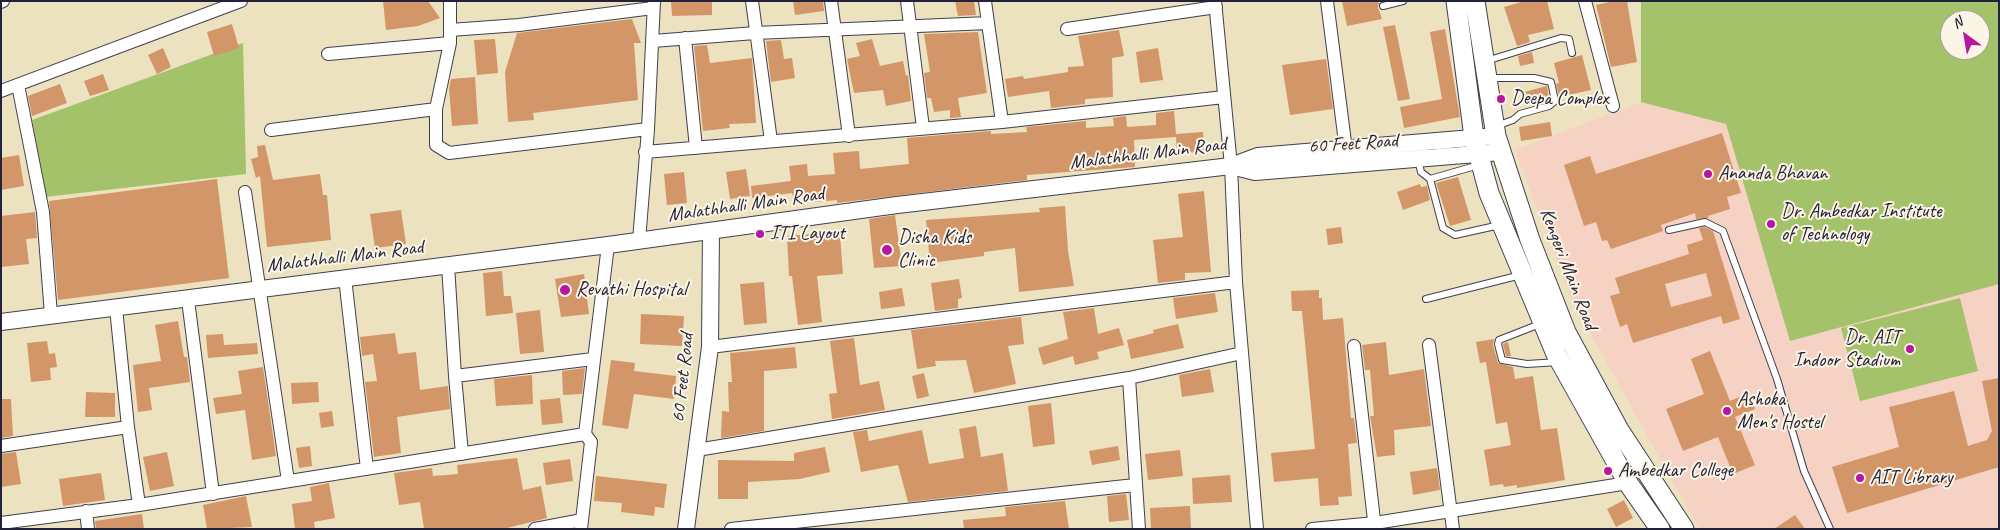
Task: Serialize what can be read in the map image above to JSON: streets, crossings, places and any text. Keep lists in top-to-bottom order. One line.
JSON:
{"streets":{"main road":["60 Feet Road","Malathhalli Main Road","Kengeri Main Road"]},"crossings":[["60 Feet Road","Malathhalli Main Road"]],"places":["Deepa Complex","Ananda Bhavan","Dr. Ambedkar Institute of Technology","ITI Layout","Disha Kids Clinic","Revathi Hospital","Dr. AIT Indoor Stadium","Ashoka Men's Hostel","Ambedkar College","AIT Library"],"north":"top left"}
